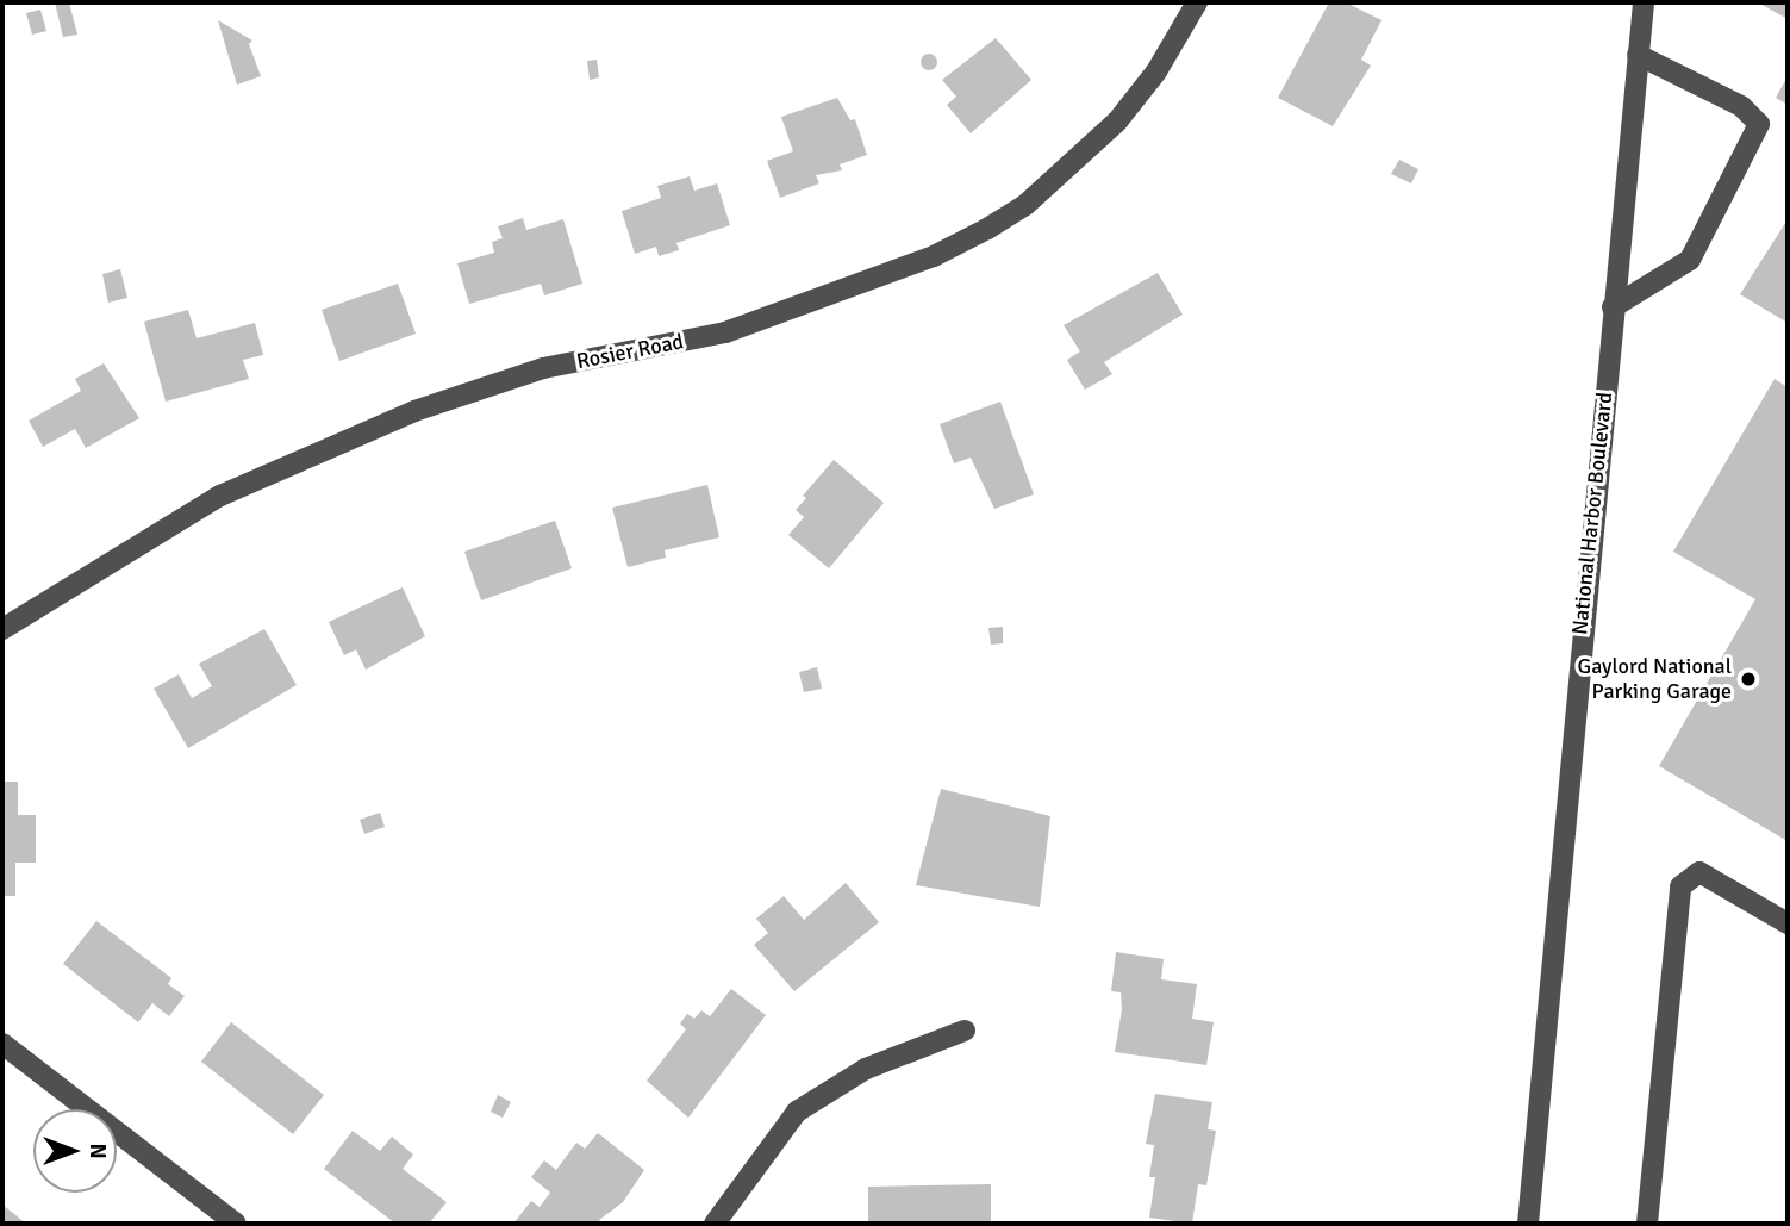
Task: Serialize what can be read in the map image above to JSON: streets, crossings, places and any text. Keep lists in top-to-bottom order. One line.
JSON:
{"streets":{"street":["Rosier Road","National Harbor Boulevard"]},"places":["Gaylord National Parking Garage"],"north":"right"}
